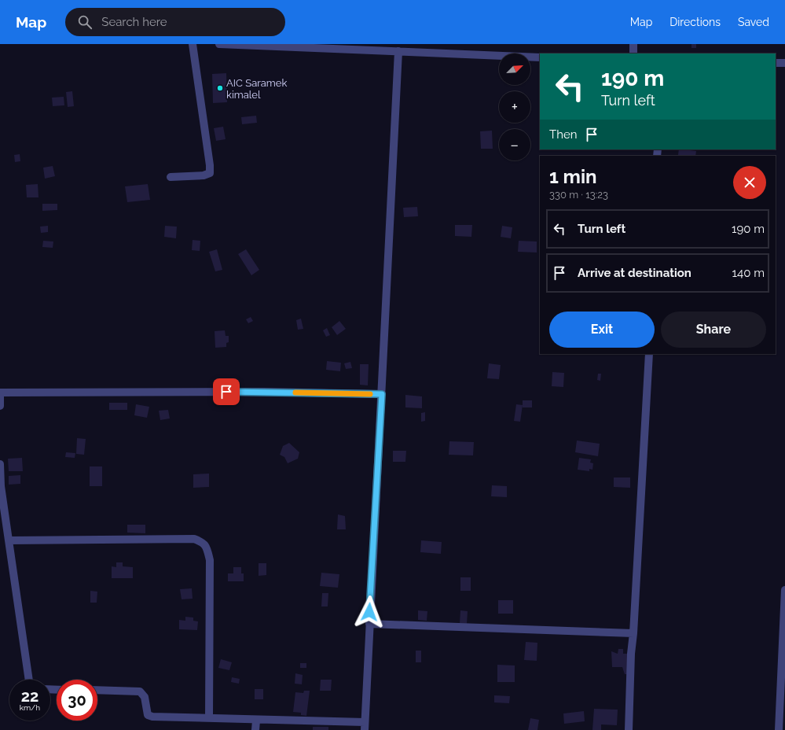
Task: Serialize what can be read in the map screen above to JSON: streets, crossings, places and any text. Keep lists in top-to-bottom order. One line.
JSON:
{"places":["AIC Saramek kimalel"],"north":"top right","page":{"header":"Map","search":"Search here","nav":["Map","Directions","Saved"],"map_buttons":["+","−"],"turn":["190 m","Turn left"],"then":"Then","heading":["1 min","330 m · 13:23"],"list":[{"name":"Turn left","value":"190 m"},{"name":"Arrive at destination","value":"140 m"}],"buttons":["Exit","Share"],"speed":"22 km/h","limit":"30"}}
